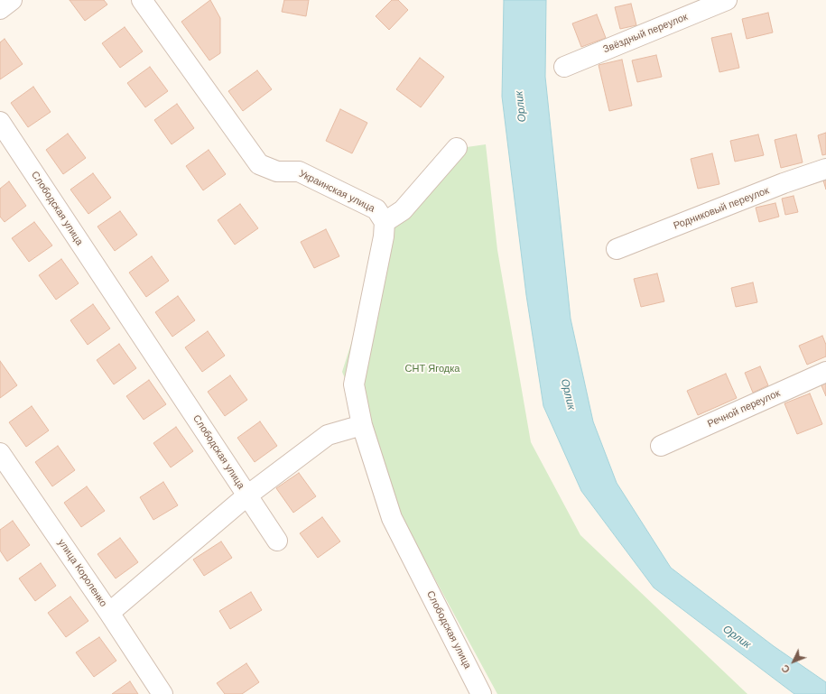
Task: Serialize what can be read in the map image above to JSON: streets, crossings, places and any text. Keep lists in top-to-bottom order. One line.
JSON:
{"streets":{"street":["Звёздный переулок","Украинская улица","Слободская улица","Родниковый переулок","Речной переулок","улица Короленко"]},"crossings":[["Украинская улица","Слободская улица"]],"water":["Орлик"],"parks":["СНТ Ягодка"],"north":"bottom left"}
